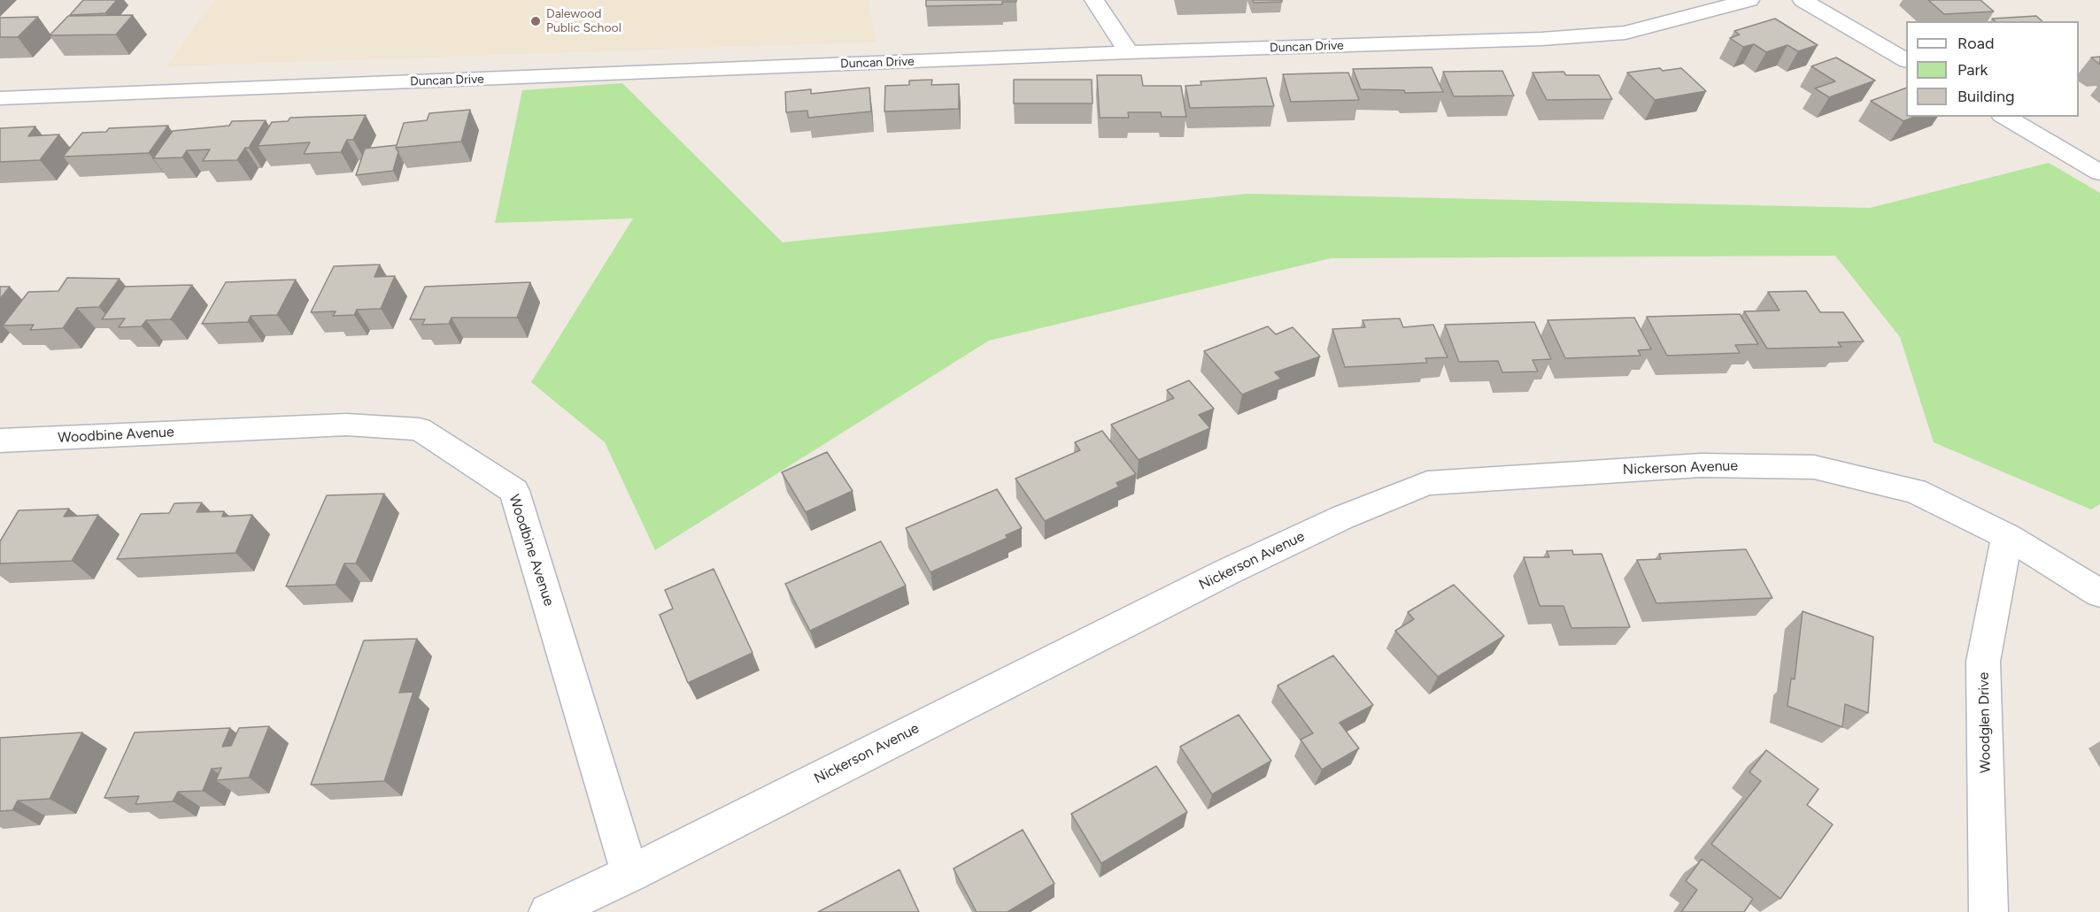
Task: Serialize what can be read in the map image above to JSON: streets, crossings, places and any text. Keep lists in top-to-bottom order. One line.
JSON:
{"streets":{"street":["Duncan Drive","Woodbine Avenue","Nickerson Avenue","Woodglen Drive"]},"crossings":[["Woodbine Avenue","Nickerson Avenue"],["Nickerson Avenue","Woodglen Drive"]],"places":["Dalewood Public School"],"legend":["Road","Park","Building"]}
